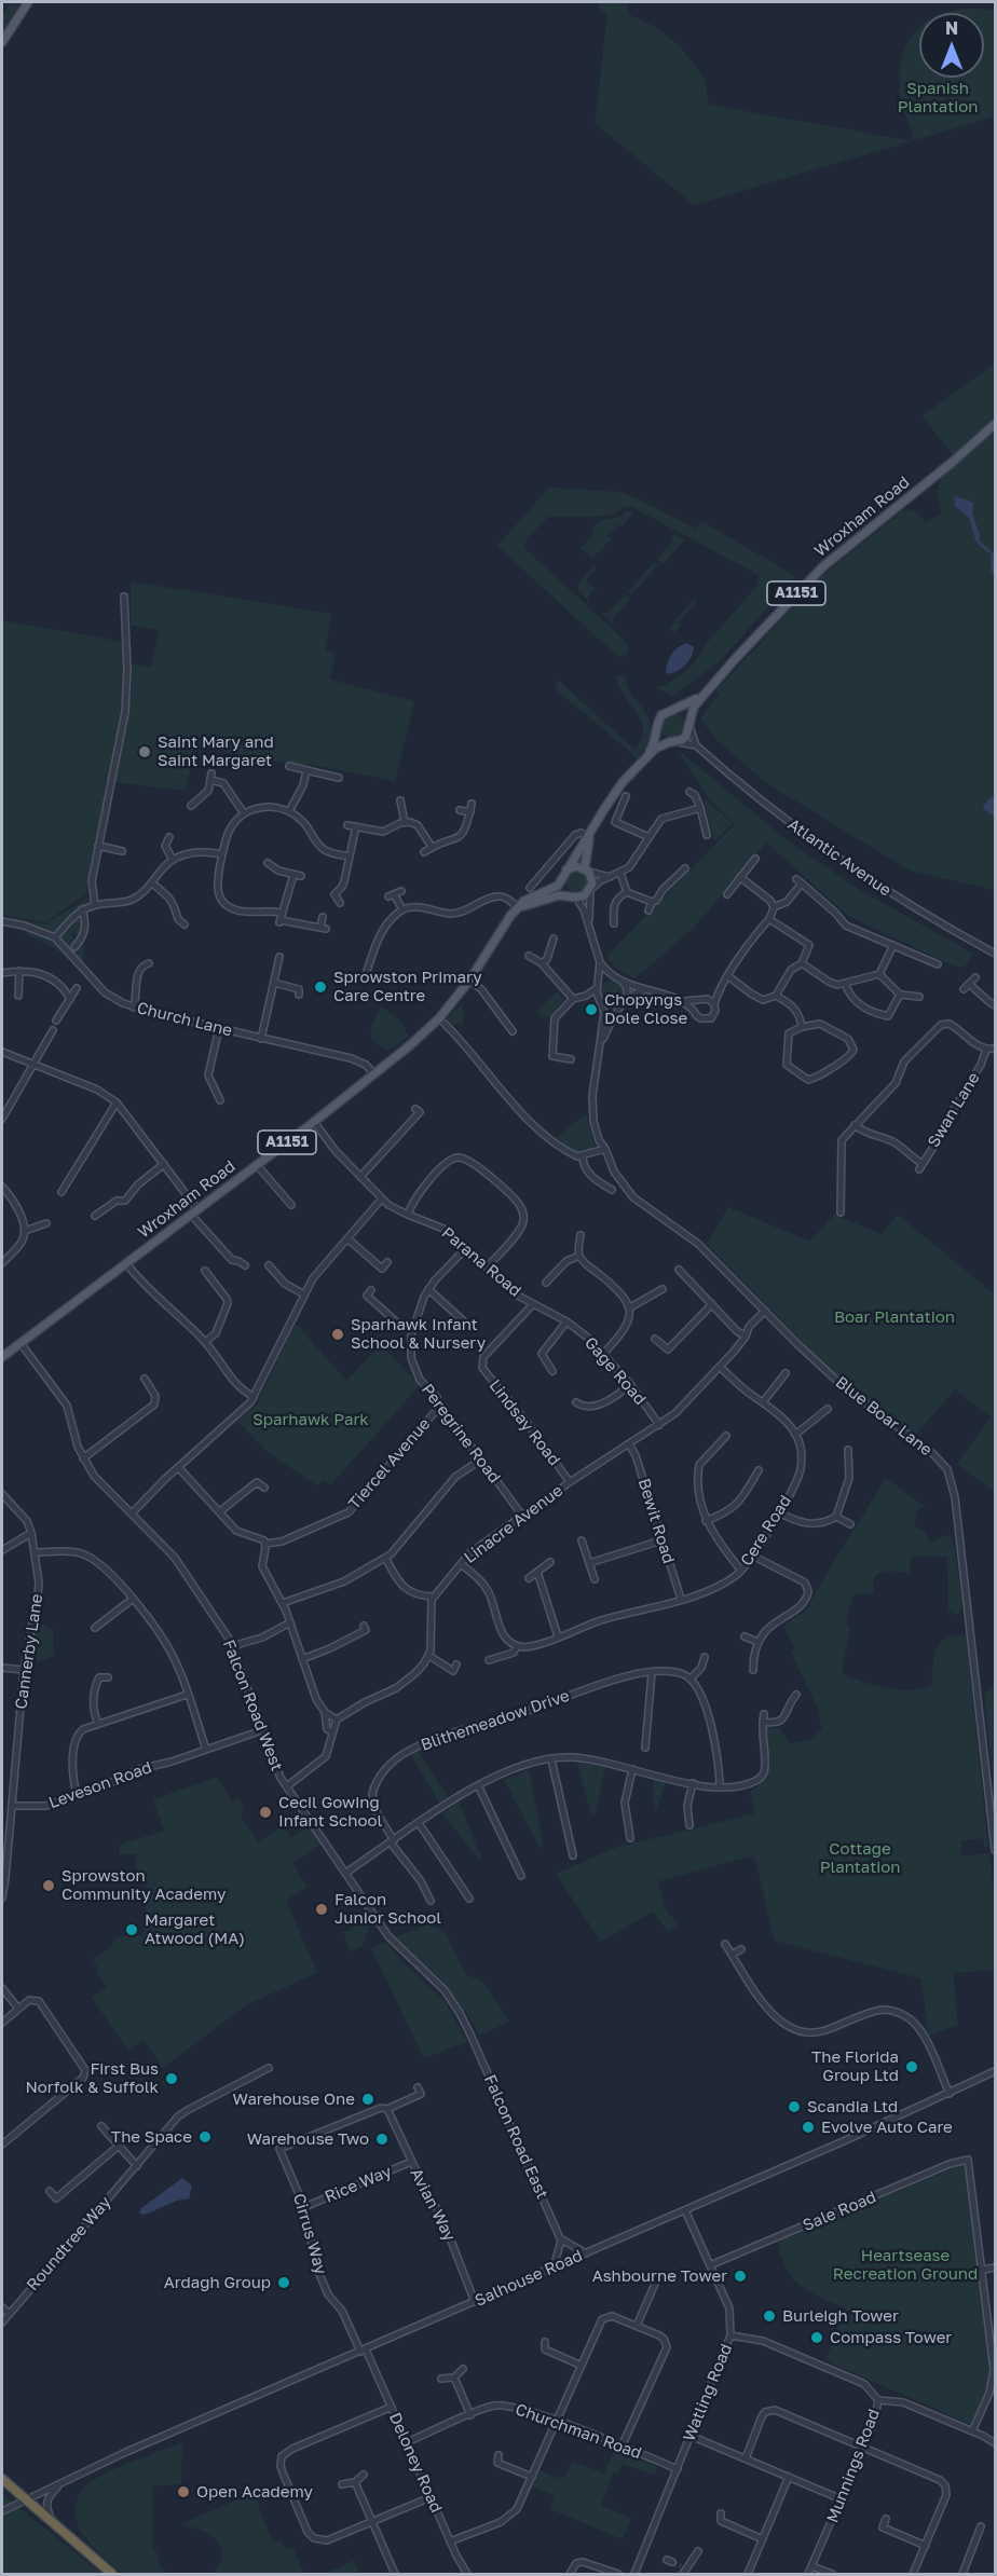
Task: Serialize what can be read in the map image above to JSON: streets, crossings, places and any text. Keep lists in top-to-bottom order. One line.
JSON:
{"streets":{"main road":["Wroxham Road","A1151"],"street":["Atlantic Avenue","Church Lane","Swan Lane","Parana Road","Gage Road","Blue Boar Lane","Lindsay Road","Peregrine Road","Tiercel Avenue","Bewit Road","Linacre Avenue","Cere Road","Cannerby Lane","Falcon Road West","Blithemeadow Drive","Leveson Road","Falcon Road East","Rice Way","Avian Way","Sale Road","Cirrus Way","Roundtree Way","Salhouse Road","Watling Road","Churchman Road","Deloney Road","Munnings Road"]},"crossings":[["Wroxham Road","Church Lane"],["Wroxham Road","Parana Road"],["Wroxham Road","Blue Boar Lane"],["Wroxham Road","Falcon Road West"],["Parana Road","Gage Road"],["Parana Road","Lindsay Road"],["Parana Road","Peregrine Road"],["Gage Road","Lindsay Road"],["Gage Road","Linacre Avenue"],["Blue Boar Lane","Linacre Avenue"],["Lindsay Road","Linacre Avenue"],["Peregrine Road","Tiercel Avenue"],["Peregrine Road","Linacre Avenue"],["Bewit Road","Linacre Avenue"],["Bewit Road","Cere Road"],["Cannerby Lane","Leveson Road"],["Falcon Road West","Leveson Road"],["Falcon Road West","Falcon Road East"],["Rice Way","Avian Way"],["Rice Way","Cirrus Way"],["Avian Way","Cirrus Way"],["Avian Way","Salhouse Road"],["Sale Road","Watling Road"],["Cirrus Way","Salhouse Road"],["Cirrus Way","Deloney Road"],["Salhouse Road","Watling Road"],["Salhouse Road","Deloney Road"],["Watling Road","Churchman Road"],["Watling Road","Munnings Road"],["Churchman Road","Deloney Road"]],"parks":["Spanish Plantation","Boar Plantation","Sparhawk Park","Cottage Plantation","Heartsease Recreation Ground"],"places":["Saint Mary and Saint Margaret","Sprowston Primary Care Centre","Chopyngs Dole Close","Sparhawk Infant School & Nursery","Cecil Gowing Infant School","Sprowston Community Academy","Falcon Junior School","Margaret Atwood (MA)","The Florida Group Ltd","First Bus Norfolk & Suffolk","Warehouse One","Scandia Ltd","Evolve Auto Care","The Space","Warehouse Two","Ashbourne Tower","Ardagh Group","Burleigh Tower","Compass Tower","Open Academy"],"north":"top"}
